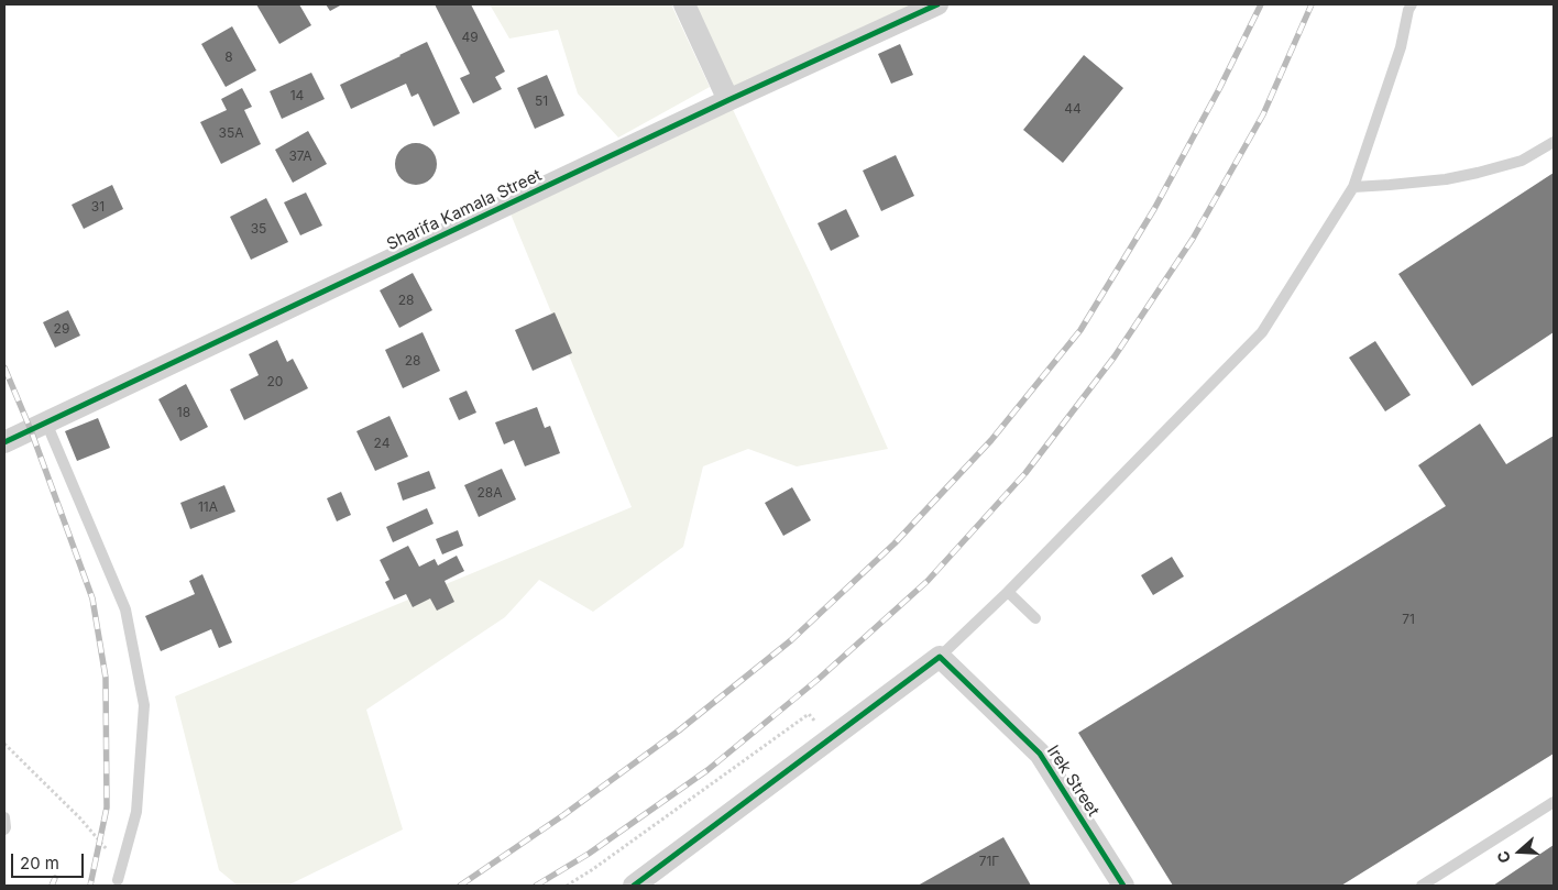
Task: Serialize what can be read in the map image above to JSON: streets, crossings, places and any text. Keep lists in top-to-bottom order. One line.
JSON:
{"streets":{"street":["Sharifa Kamala Street","Irek Street"]},"house_numbers":["49","8","14","51","44","35А","37А","31","35","28","29","28","20","18","24","28А","11А","71","71Г"],"scale_bar":"20 m","north":"left"}
